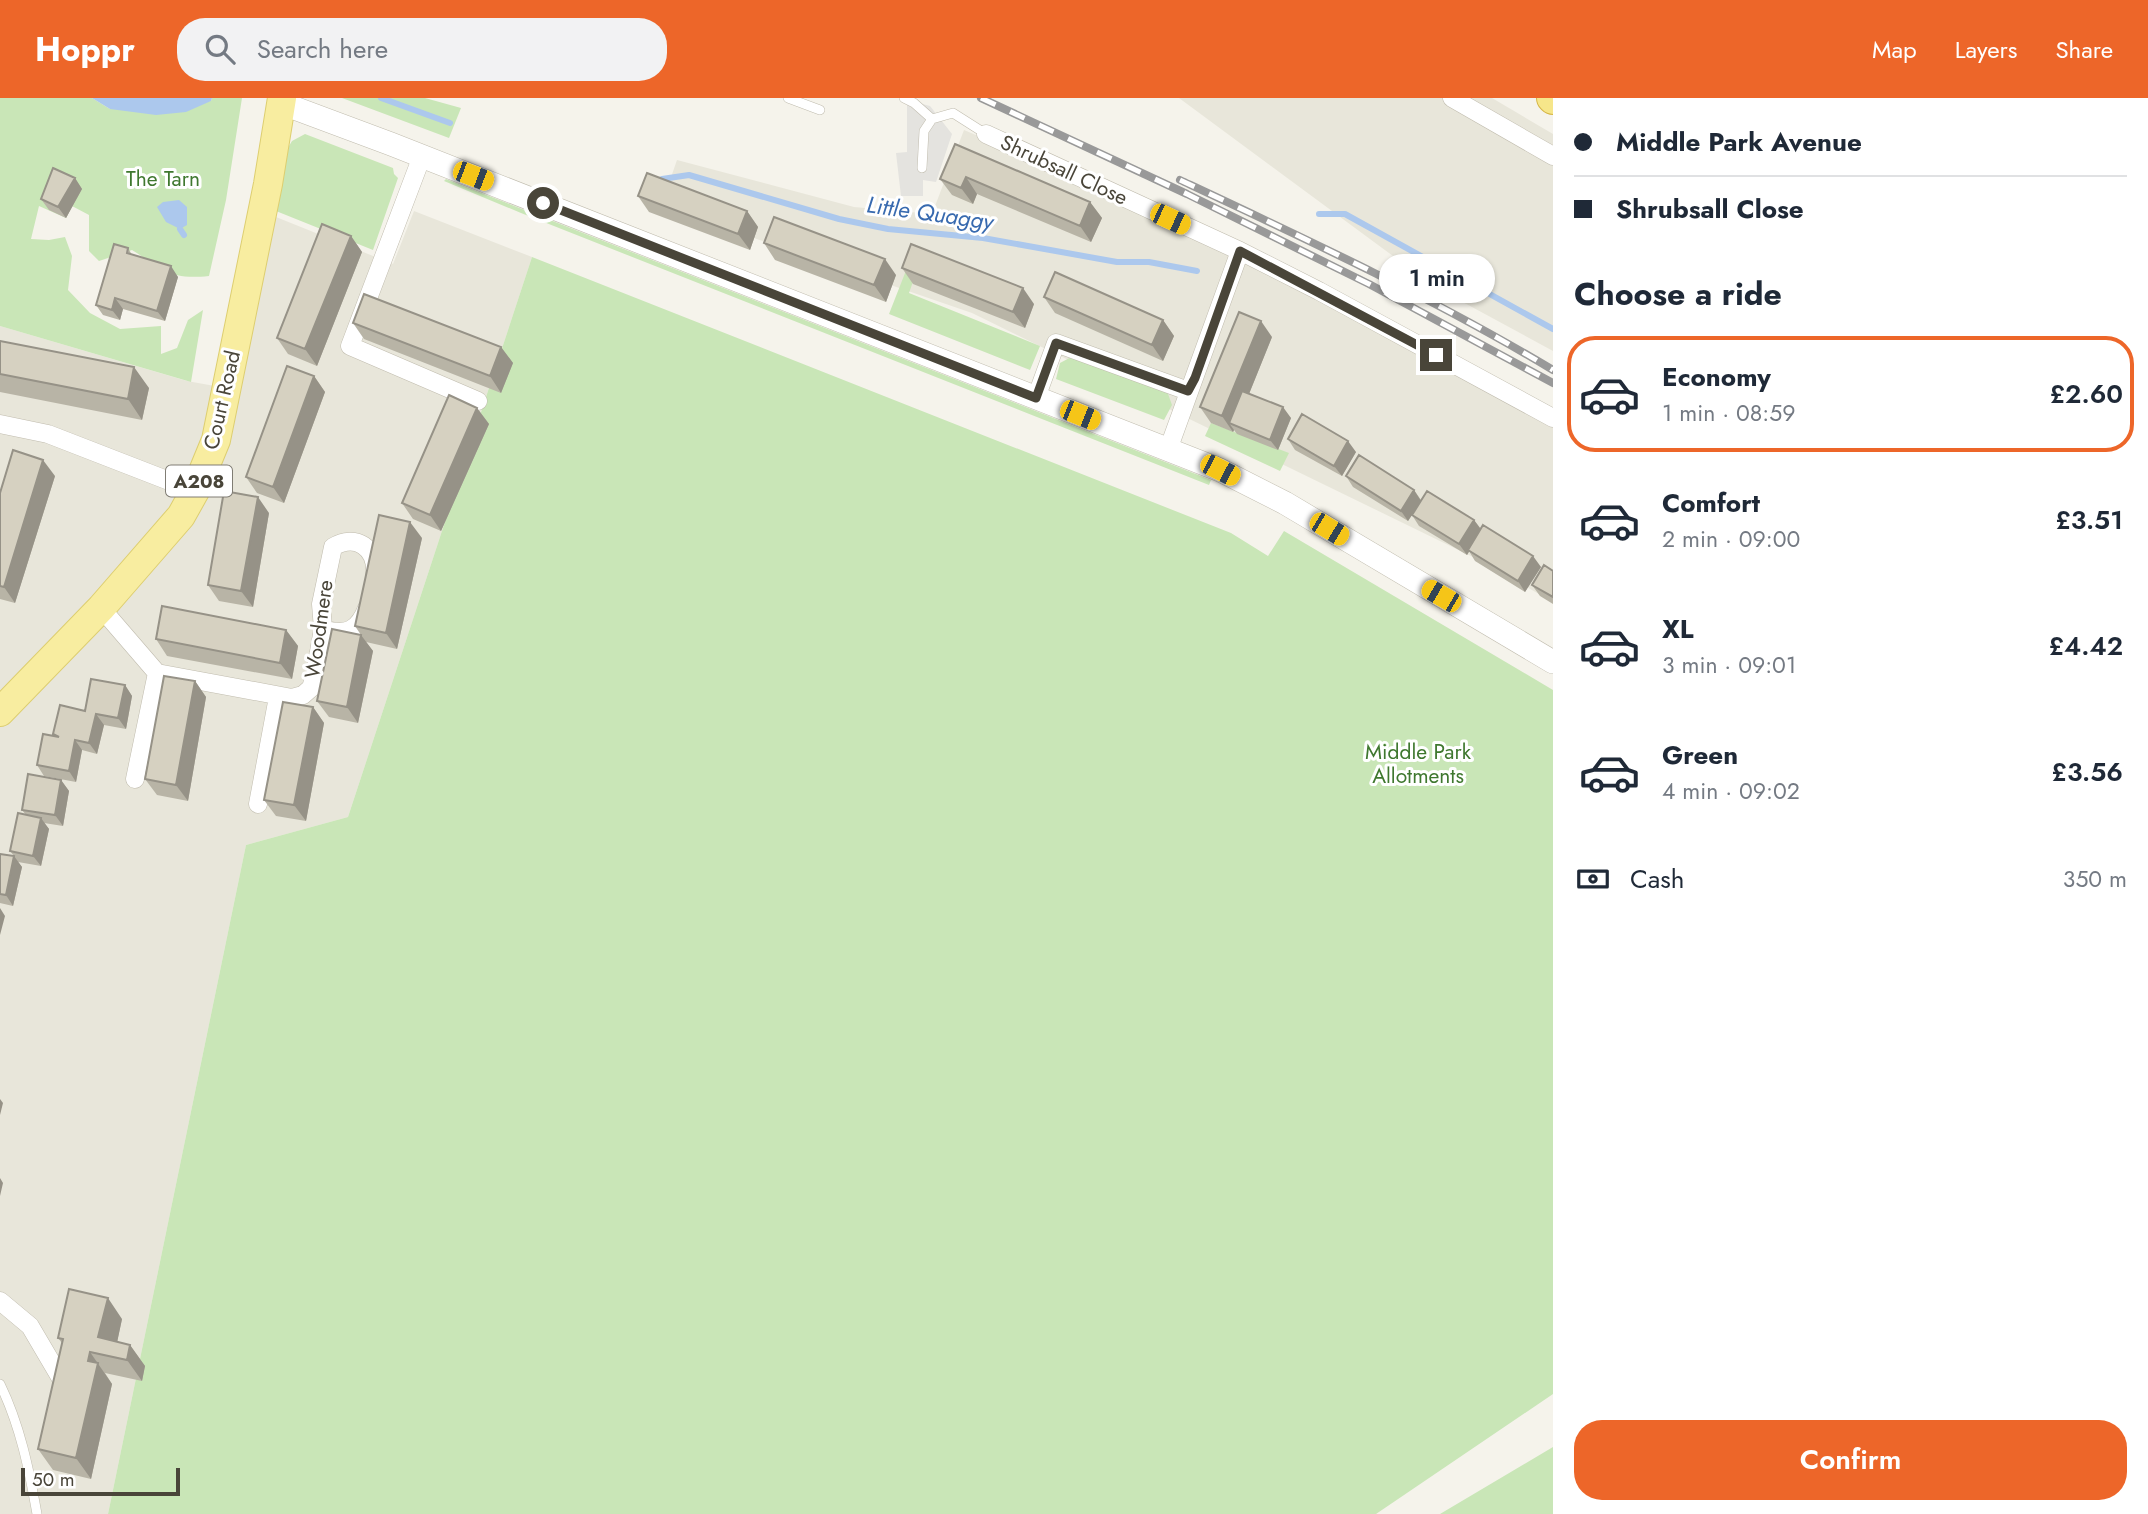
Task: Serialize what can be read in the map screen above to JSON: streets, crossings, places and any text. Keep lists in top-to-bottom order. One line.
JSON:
{"streets":{"main road":["Court Road","A208"],"street":["Shrubsall Close","Woodmere"]},"water":["Little Quaggy"],"parks":["The Tarn","Middle Park Allotments"],"scale_bar":"50 m","page":{"header":"Hoppr","search":"Search here","nav":["Map","Layers","Share"],"banner":["Middle Park Avenue","Shrubsall Close"],"heading":"Choose a ride","bubble":"1 min","list":[{"name":"Economy","note":"1 min · 08:59","value":"£2.60"},{"name":"Comfort","note":"2 min · 09:00","value":"£3.51"},{"name":"XL","note":"3 min · 09:01","value":"£4.42"},{"name":"Green","note":"4 min · 09:02","value":"£3.56"}],"pay":["Cash","350 m"],"buttons":"Confirm","scale":"50 m"}}
